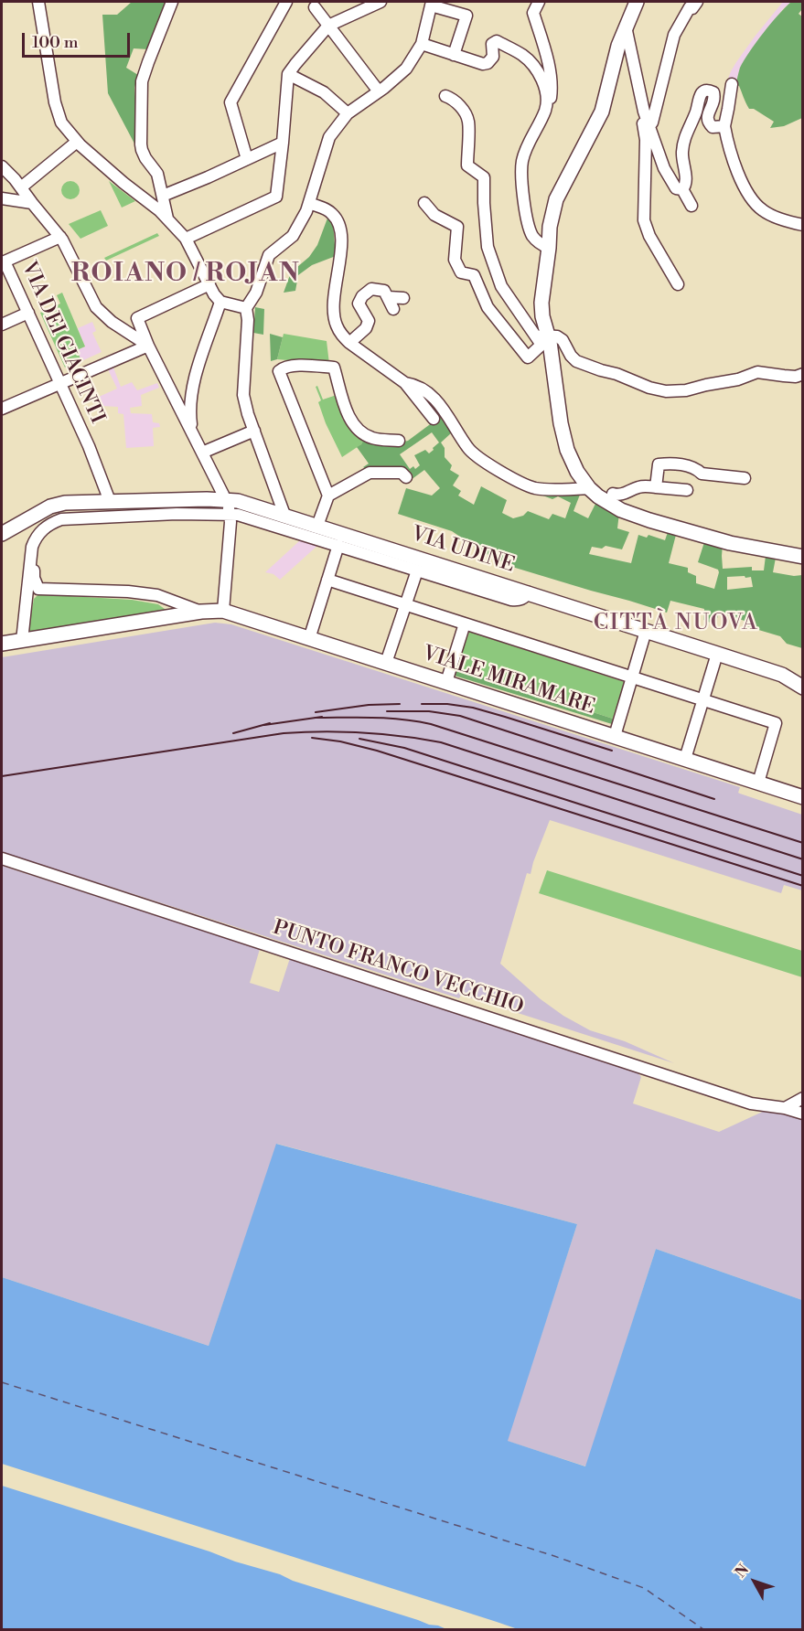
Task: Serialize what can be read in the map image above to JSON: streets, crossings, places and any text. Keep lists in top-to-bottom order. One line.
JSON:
{"streets":{"main road":["VIA UDINE","VIALE MIRAMARE"],"street":["VIA DEI GIACINTI","PUNTO FRANCO VECCHIO"]},"crossings":[["VIA DEI GIACINTI","VIA UDINE"]],"districts":["ROIANO / ROJAN","CITTÀ NUOVA"],"scale_bar":"100 m","north":"top left"}
